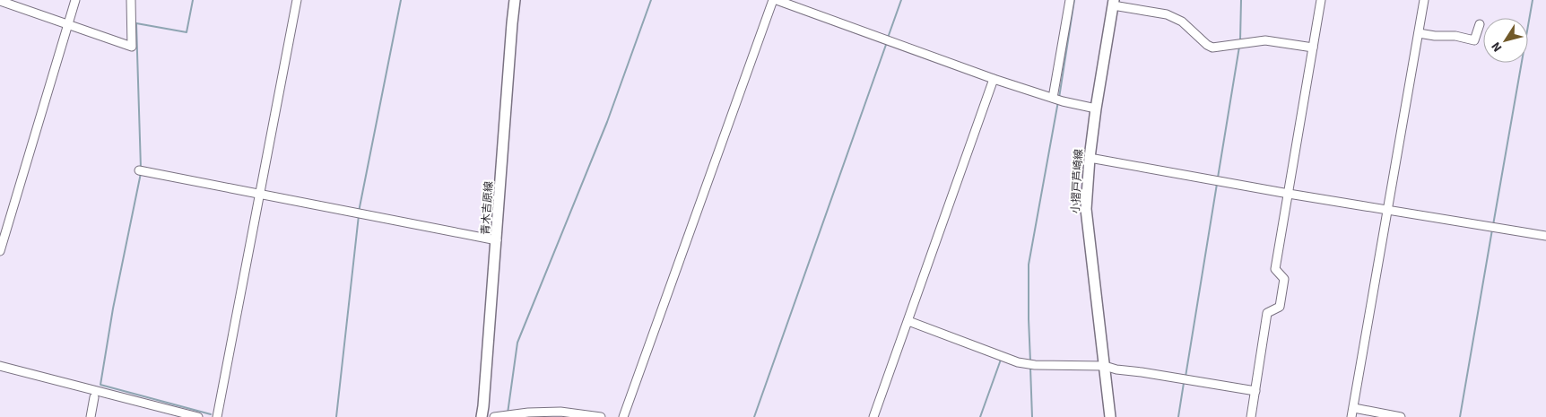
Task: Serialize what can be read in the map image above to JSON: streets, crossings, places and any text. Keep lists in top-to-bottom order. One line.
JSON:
{"streets":{"main road":["小摺戸芦崎線","青木吉原線"]},"north":"bottom left"}
